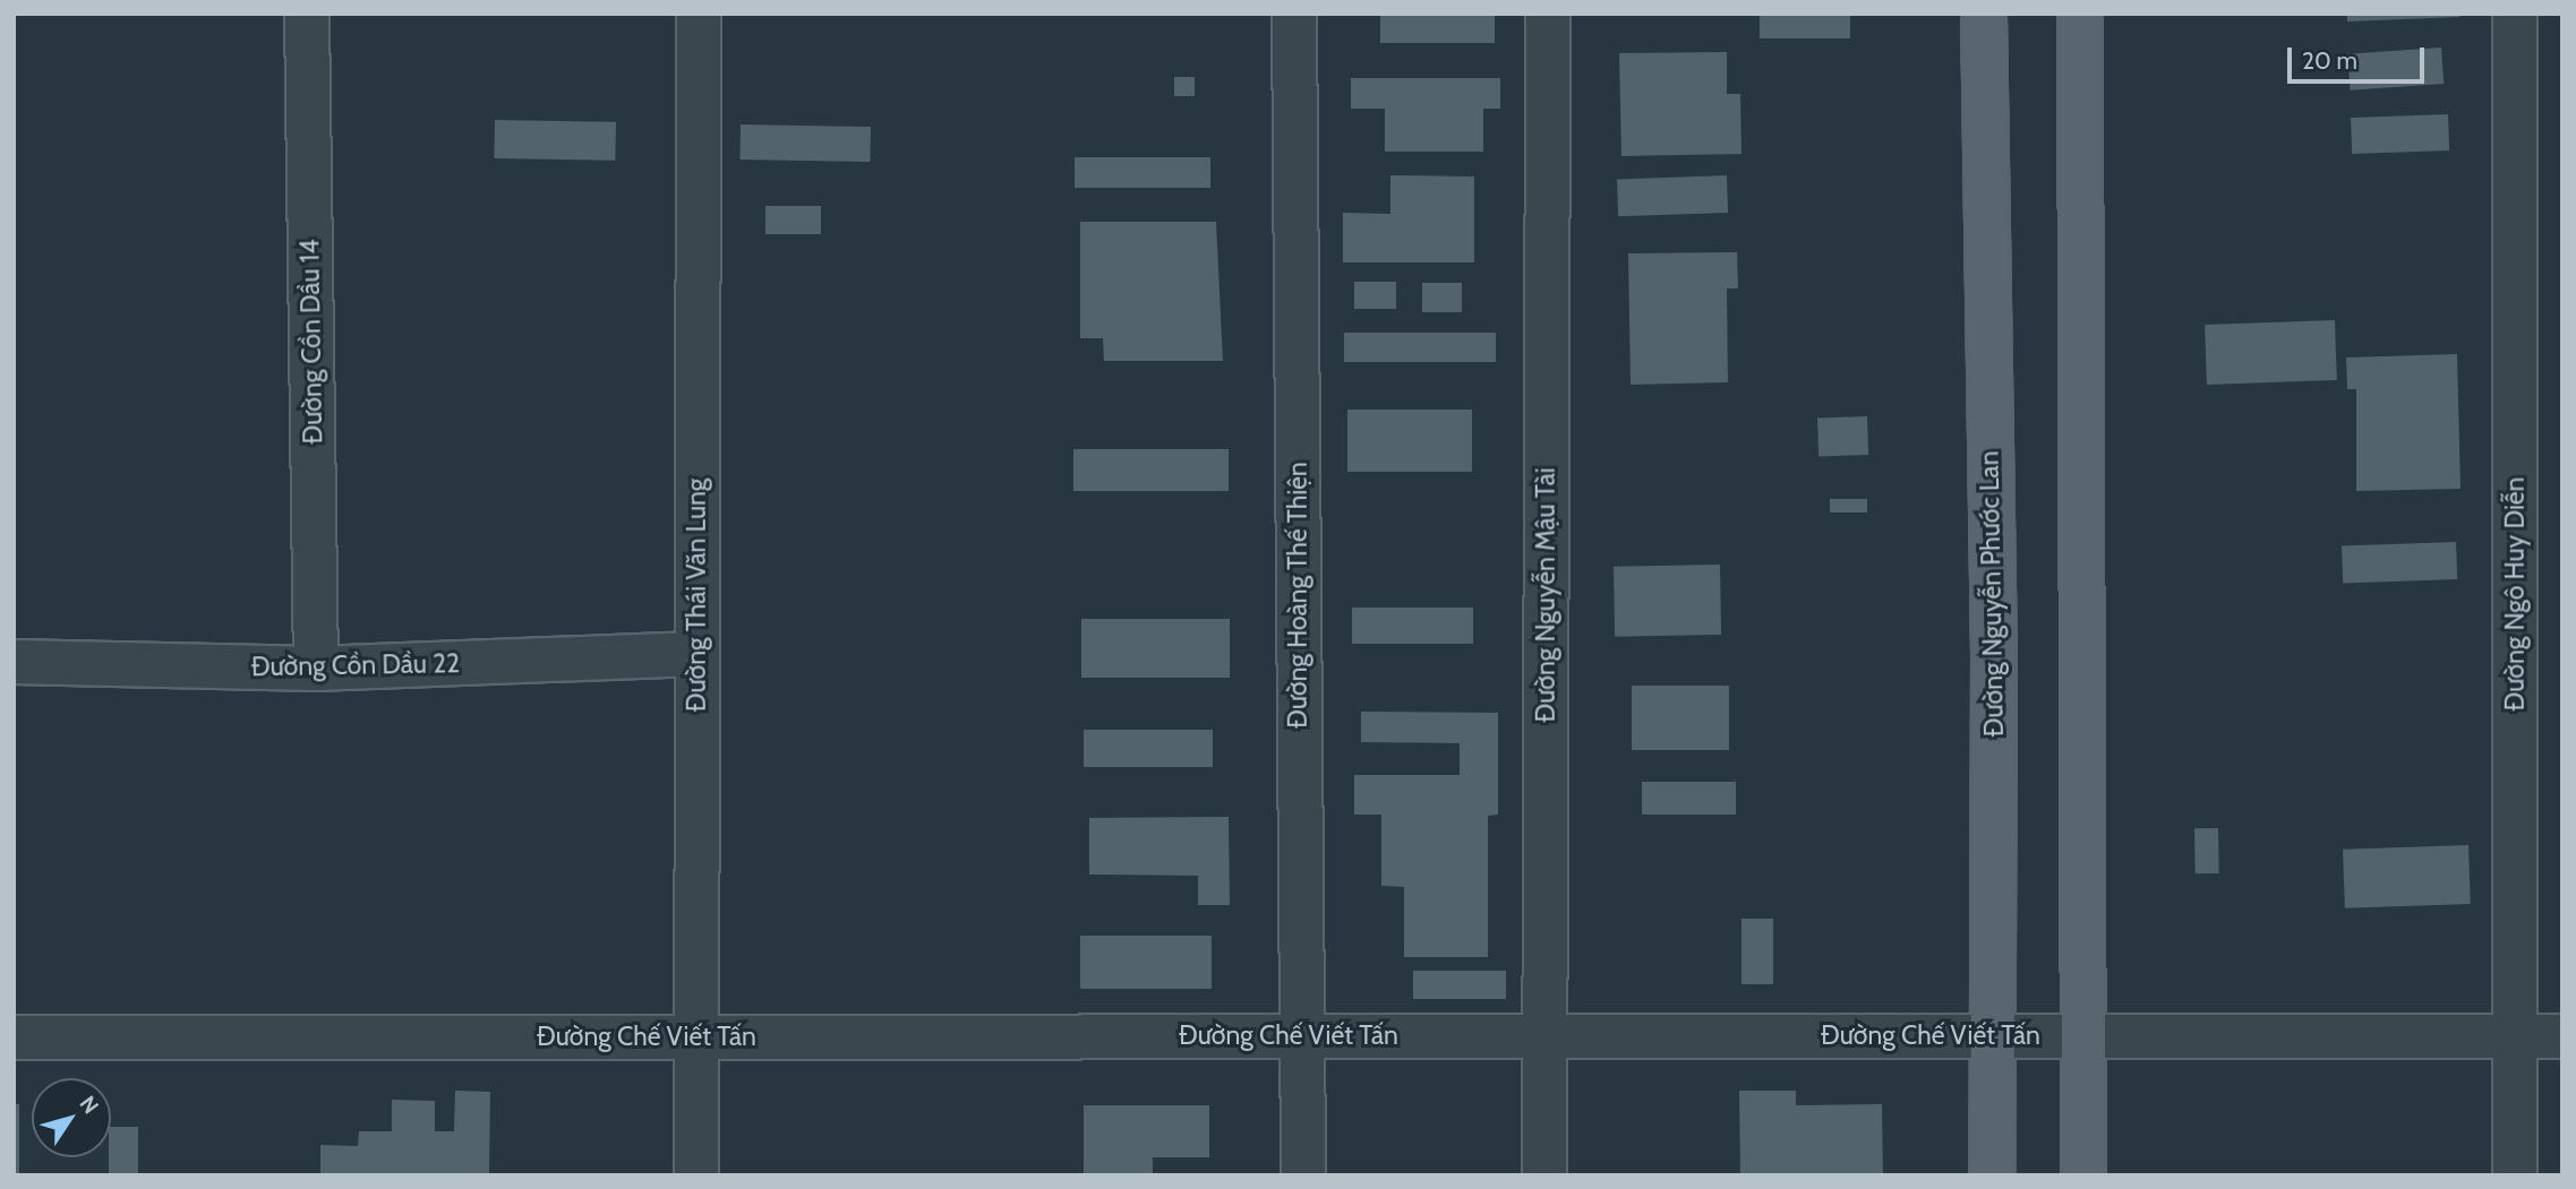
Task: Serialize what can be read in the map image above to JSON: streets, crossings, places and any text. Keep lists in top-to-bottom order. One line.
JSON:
{"streets":{"main road":["Đường Nguyễn Phước Lan"],"street":["Đường Cồn Dầu 14","Đường Ngô Huy Diễn","Đường Thái Văn Lung","Đường Hoàng Thế Thiện","Đường Nguyễn Mậu Tài","Đường Cồn Dầu 22","Đường Chế Viết Tấn"]},"crossings":[["Đường Cồn Dầu 14","Đường Cồn Dầu 22"],["Đường Nguyễn Phước Lan","Đường Chế Viết Tấn"],["Đường Ngô Huy Diễn","Đường Chế Viết Tấn"],["Đường Thái Văn Lung","Đường Cồn Dầu 22"],["Đường Thái Văn Lung","Đường Chế Viết Tấn"],["Đường Hoàng Thế Thiện","Đường Chế Viết Tấn"],["Đường Nguyễn Mậu Tài","Đường Chế Viết Tấn"]],"scale_bar":"20 m","north":"top right"}
